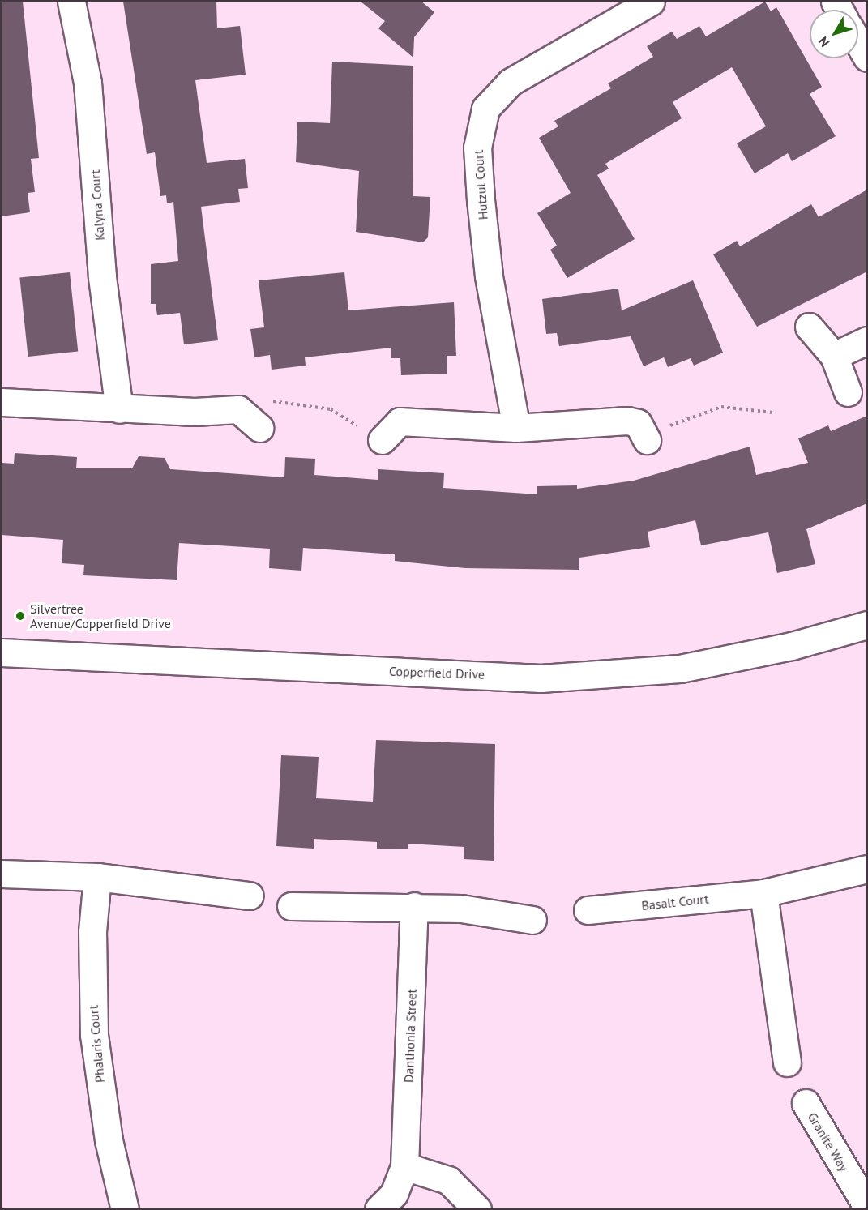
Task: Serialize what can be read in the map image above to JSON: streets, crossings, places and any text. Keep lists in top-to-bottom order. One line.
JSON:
{"streets":{"street":["Hutzul Court","Kalyna Court","Copperfield Drive","Basalt Court","Danthonia Street","Phalaris Court","Granite Way"]},"places":["Silvertree Avenue/Copperfield Drive"],"north":"bottom left"}
